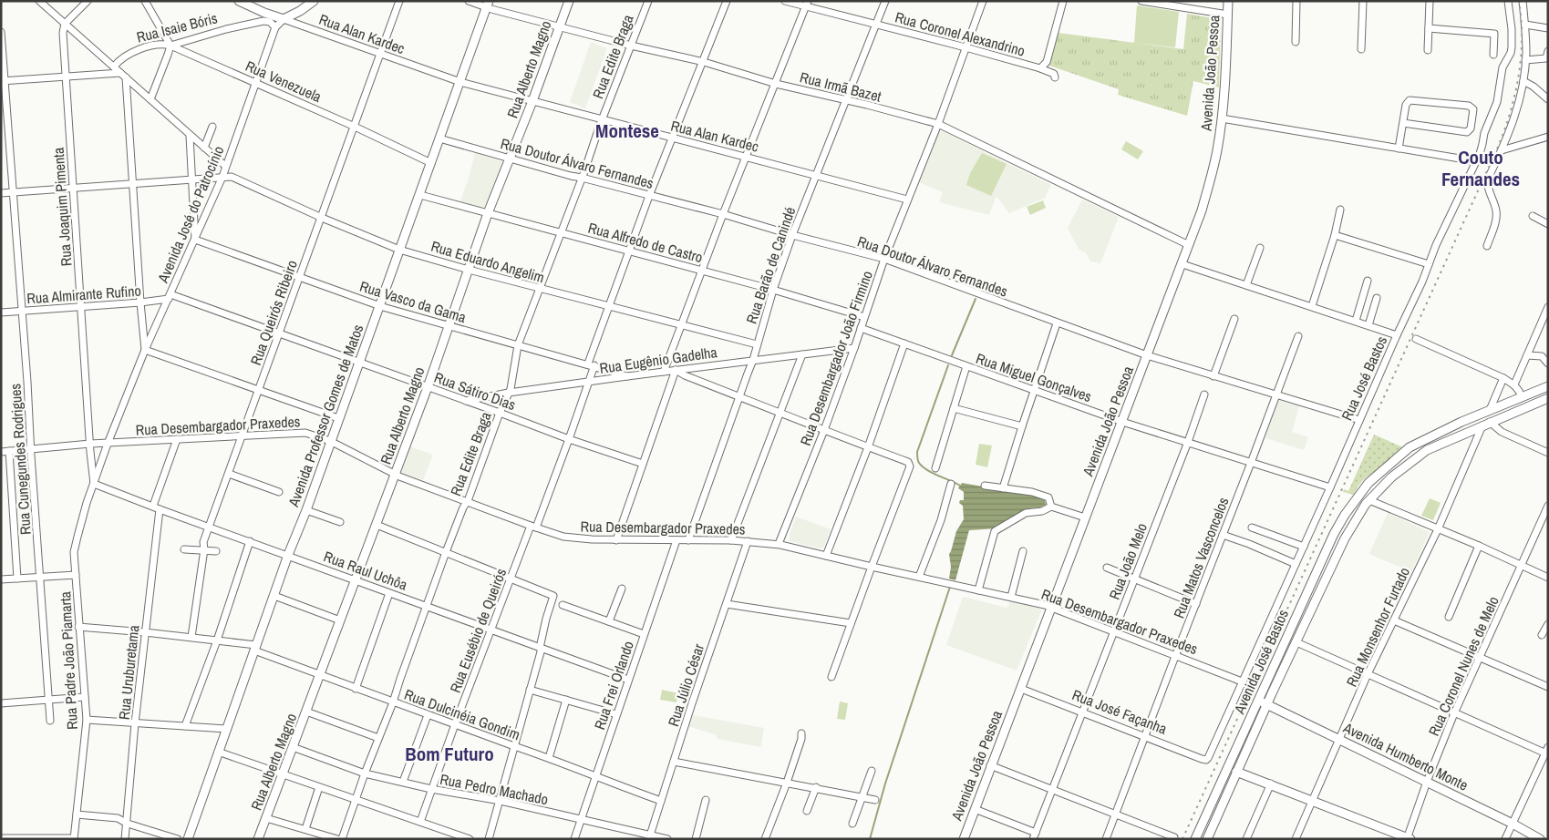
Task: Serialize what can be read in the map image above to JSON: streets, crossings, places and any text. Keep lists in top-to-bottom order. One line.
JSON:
{"streets":{"main road":["Rua Alberto Magno","Avenida João Pessoa","Avenida Professor Gomes de Matos","Avenida José Bastos","Avenida Humberto Monte"],"street":["Rua Isaie Bóris","Rua Alan Kardec","Rua Coronel Alexandrino","Rua Edite Braga","Rua Venezuela","Rua Irmã Bazet","Rua Doutor Álvaro Fernandes","Rua Joaquim Pimenta","Avenida José do Patrocínio","Rua Alfredo de Castro","Rua Eduardo Angelim","Rua Barão de Canindé","Rua Almirante Rufino","Rua Vasco da Gama","Rua Queirós Ribeiro","Rua Desembargador João Firmino","Rua Eugênio Gadelha","Rua Miguel Gonçalves","Rua José Bastos","Rua Sátiro Dias","Rua Desembargador Praxedes","Rua Cunegundes Rodrigues","Rua Matos Vasconcelos","Rua João Melo","Rua Raul Uchôa","Rua Monsenhor Furtado","Rua Eusébio de Queirós","Rua Padre João Piamarta","Rua Coronel Nunes de Melo","Rua Uruburetama","Rua Frei Orlando","Rua Júlio César","Rua José Façanha","Rua Dulcinéia Gondim","Rua Pedro Machado"]},"crossings":[["Rua Isaie Bóris","Rua Venezuela"],["Rua Alan Kardec","Rua Edite Braga"],["Rua Alan Kardec","Rua Alberto Magno"],["Rua Alan Kardec","Avenida José do Patrocínio"],["Rua Alan Kardec","Rua Barão de Canindé"],["Rua Alan Kardec","Rua Queirós Ribeiro"],["Rua Alan Kardec","Rua Desembargador João Firmino"],["Rua Alan Kardec","Avenida Professor Gomes de Matos"],["Rua Alan Kardec","Rua Eusébio de Queirós"],["Rua Coronel Alexandrino","Rua Barão de Canindé"],["Rua Coronel Alexandrino","Rua Desembargador João Firmino"],["Rua Edite Braga","Rua Irmã Bazet"],["Rua Edite Braga","Rua Doutor Álvaro Fernandes"],["Rua Edite Braga","Rua Alfredo de Castro"],["Rua Edite Braga","Rua Eduardo Angelim"],["Rua Edite Braga","Rua Vasco da Gama"],["Rua Edite Braga","Rua Eugênio Gadelha"],["Rua Edite Braga","Rua Sátiro Dias"],["Rua Edite Braga","Rua Desembargador Praxedes"],["Rua Edite Braga","Rua Raul Uchôa"],["Rua Edite Braga","Rua Dulcinéia Gondim"],["Rua Edite Braga","Rua Pedro Machado"],["Rua Alberto Magno","Rua Irmã Bazet"],["Rua Alberto Magno","Rua Doutor Álvaro Fernandes"],["Rua Alberto Magno","Rua Alfredo de Castro"],["Rua Alberto Magno","Rua Eduardo Angelim"],["Rua Alberto Magno","Rua Vasco da Gama"],["Rua Alberto Magno","Rua Sátiro Dias"],["Rua Alberto Magno","Rua Desembargador Praxedes"],["Rua Alberto Magno","Rua Raul Uchôa"],["Rua Alberto Magno","Rua Dulcinéia Gondim"],["Rua Alberto Magno","Rua Pedro Machado"],["Avenida João Pessoa","Rua Irmã Bazet"],["Avenida João Pessoa","Rua Doutor Álvaro Fernandes"],["Avenida João Pessoa","Rua Miguel Gonçalves"],["Avenida João Pessoa","Rua Desembargador Praxedes"],["Avenida João Pessoa","Rua José Façanha"],["Rua Venezuela","Avenida José do Patrocínio"],["Rua Venezuela","Rua Queirós Ribeiro"],["Rua Venezuela","Avenida Professor Gomes de Matos"],["Rua Irmã Bazet","Rua Barão de Canindé"],["Rua Irmã Bazet","Rua Desembargador João Firmino"],["Rua Irmã Bazet","Avenida Professor Gomes de Matos"],["Rua Irmã Bazet","Rua Eusébio de Queirós"],["Rua Doutor Álvaro Fernandes","Rua Barão de Canindé"],["Rua Doutor Álvaro Fernandes","Rua Desembargador João Firmino"],["Rua Doutor Álvaro Fernandes","Rua José Bastos"],["Rua Doutor Álvaro Fernandes","Avenida Professor Gomes de Matos"],["Rua Doutor Álvaro Fernandes","Rua Matos Vasconcelos"],["Rua Doutor Álvaro Fernandes","Rua Eusébio de Queirós"],["Rua Joaquim Pimenta","Rua Almirante Rufino"],["Rua Joaquim Pimenta","Rua Desembargador Praxedes"],["Rua Joaquim Pimenta","Rua Padre João Piamarta"],["Avenida José do Patrocínio","Rua Eduardo Angelim"],["Avenida José do Patrocínio","Rua Almirante Rufino"],["Avenida José do Patrocínio","Rua Vasco da Gama"],["Avenida José do Patrocínio","Rua Sátiro Dias"],["Avenida José do Patrocínio","Rua Desembargador Praxedes"],["Avenida José do Patrocínio","Rua Padre João Piamarta"],["Rua Alfredo de Castro","Rua Barão de Canindé"],["Rua Alfredo de Castro","Rua Desembargador João Firmino"],["Rua Alfredo de Castro","Avenida Professor Gomes de Matos"],["Rua Alfredo de Castro","Rua Eusébio de Queirós"],["Rua Eduardo Angelim","Rua Barão de Canindé"],["Rua Eduardo Angelim","Rua Queirós Ribeiro"],["Rua Eduardo Angelim","Avenida Professor Gomes de Matos"],["Rua Eduardo Angelim","Rua Eusébio de Queirós"],["Rua Barão de Canindé","Rua Eugênio Gadelha"],["Rua Barão de Canindé","Rua Desembargador Praxedes"],["Rua Almirante Rufino","Rua Sátiro Dias"],["Rua Almirante Rufino","Rua Cunegundes Rodrigues"],["Rua Vasco da Gama","Rua Queirós Ribeiro"],["Rua Vasco da Gama","Rua Eugênio Gadelha"],["Rua Vasco da Gama","Avenida Professor Gomes de Matos"],["Rua Vasco da Gama","Rua Eusébio de Queirós"],["Rua Queirós Ribeiro","Rua Sátiro Dias"],["Rua Queirós Ribeiro","Rua Desembargador Praxedes"],["Rua Queirós Ribeiro","Rua Raul Uchôa"],["Rua Queirós Ribeiro","Rua Dulcinéia Gondim"],["Rua Desembargador João Firmino","Rua Eugênio Gadelha"],["Rua Desembargador João Firmino","Rua Miguel Gonçalves"],["Rua Desembargador João Firmino","Rua Desembargador Praxedes"],["Rua Eugênio Gadelha","Rua Sátiro Dias"],["Rua Eugênio Gadelha","Rua Eusébio de Queirós"],["Rua Miguel Gonçalves","Rua José Bastos"],["Rua Miguel Gonçalves","Rua Matos Vasconcelos"],["Rua Miguel Gonçalves","Rua João Melo"],["Rua José Bastos","Rua Desembargador Praxedes"],["Rua José Bastos","Rua José Façanha"],["Rua Sátiro Dias","Avenida Professor Gomes de Matos"],["Rua Sátiro Dias","Rua Eusébio de Queirós"],["Avenida Professor Gomes de Matos","Rua Desembargador Praxedes"],["Avenida Professor Gomes de Matos","Rua Raul Uchôa"],["Avenida Professor Gomes de Matos","Rua Dulcinéia Gondim"],["Rua Desembargador Praxedes","Rua Cunegundes Rodrigues"],["Rua Desembargador Praxedes","Rua Matos Vasconcelos"],["Rua Desembargador Praxedes","Rua João Melo"],["Rua Desembargador Praxedes","Rua Eusébio de Queirós"],["Rua Desembargador Praxedes","Rua Padre João Piamarta"],["Rua Desembargador Praxedes","Rua Frei Orlando"],["Rua Desembargador Praxedes","Rua Júlio César"],["Rua Matos Vasconcelos","Rua José Façanha"],["Rua João Melo","Rua José Façanha"],["Rua Raul Uchôa","Rua Eusébio de Queirós"],["Rua Raul Uchôa","Rua Padre João Piamarta"],["Rua Raul Uchôa","Rua Uruburetama"],["Rua Raul Uchôa","Rua Frei Orlando"],["Rua Monsenhor Furtado","Avenida José Bastos"],["Rua Monsenhor Furtado","Avenida Humberto Monte"],["Rua Eusébio de Queirós","Rua Dulcinéia Gondim"],["Rua Eusébio de Queirós","Rua Pedro Machado"],["Rua Padre João Piamarta","Rua Dulcinéia Gondim"],["Avenida José Bastos","Avenida Humberto Monte"],["Rua Coronel Nunes de Melo","Avenida Humberto Monte"],["Rua Uruburetama","Rua Dulcinéia Gondim"],["Rua Frei Orlando","Rua Dulcinéia Gondim"],["Rua Frei Orlando","Rua Pedro Machado"],["Rua Júlio César","Rua Dulcinéia Gondim"],["Rua Júlio César","Rua Pedro Machado"]],"districts":["Montese","Couto Fernandes","Bom Futuro"]}
